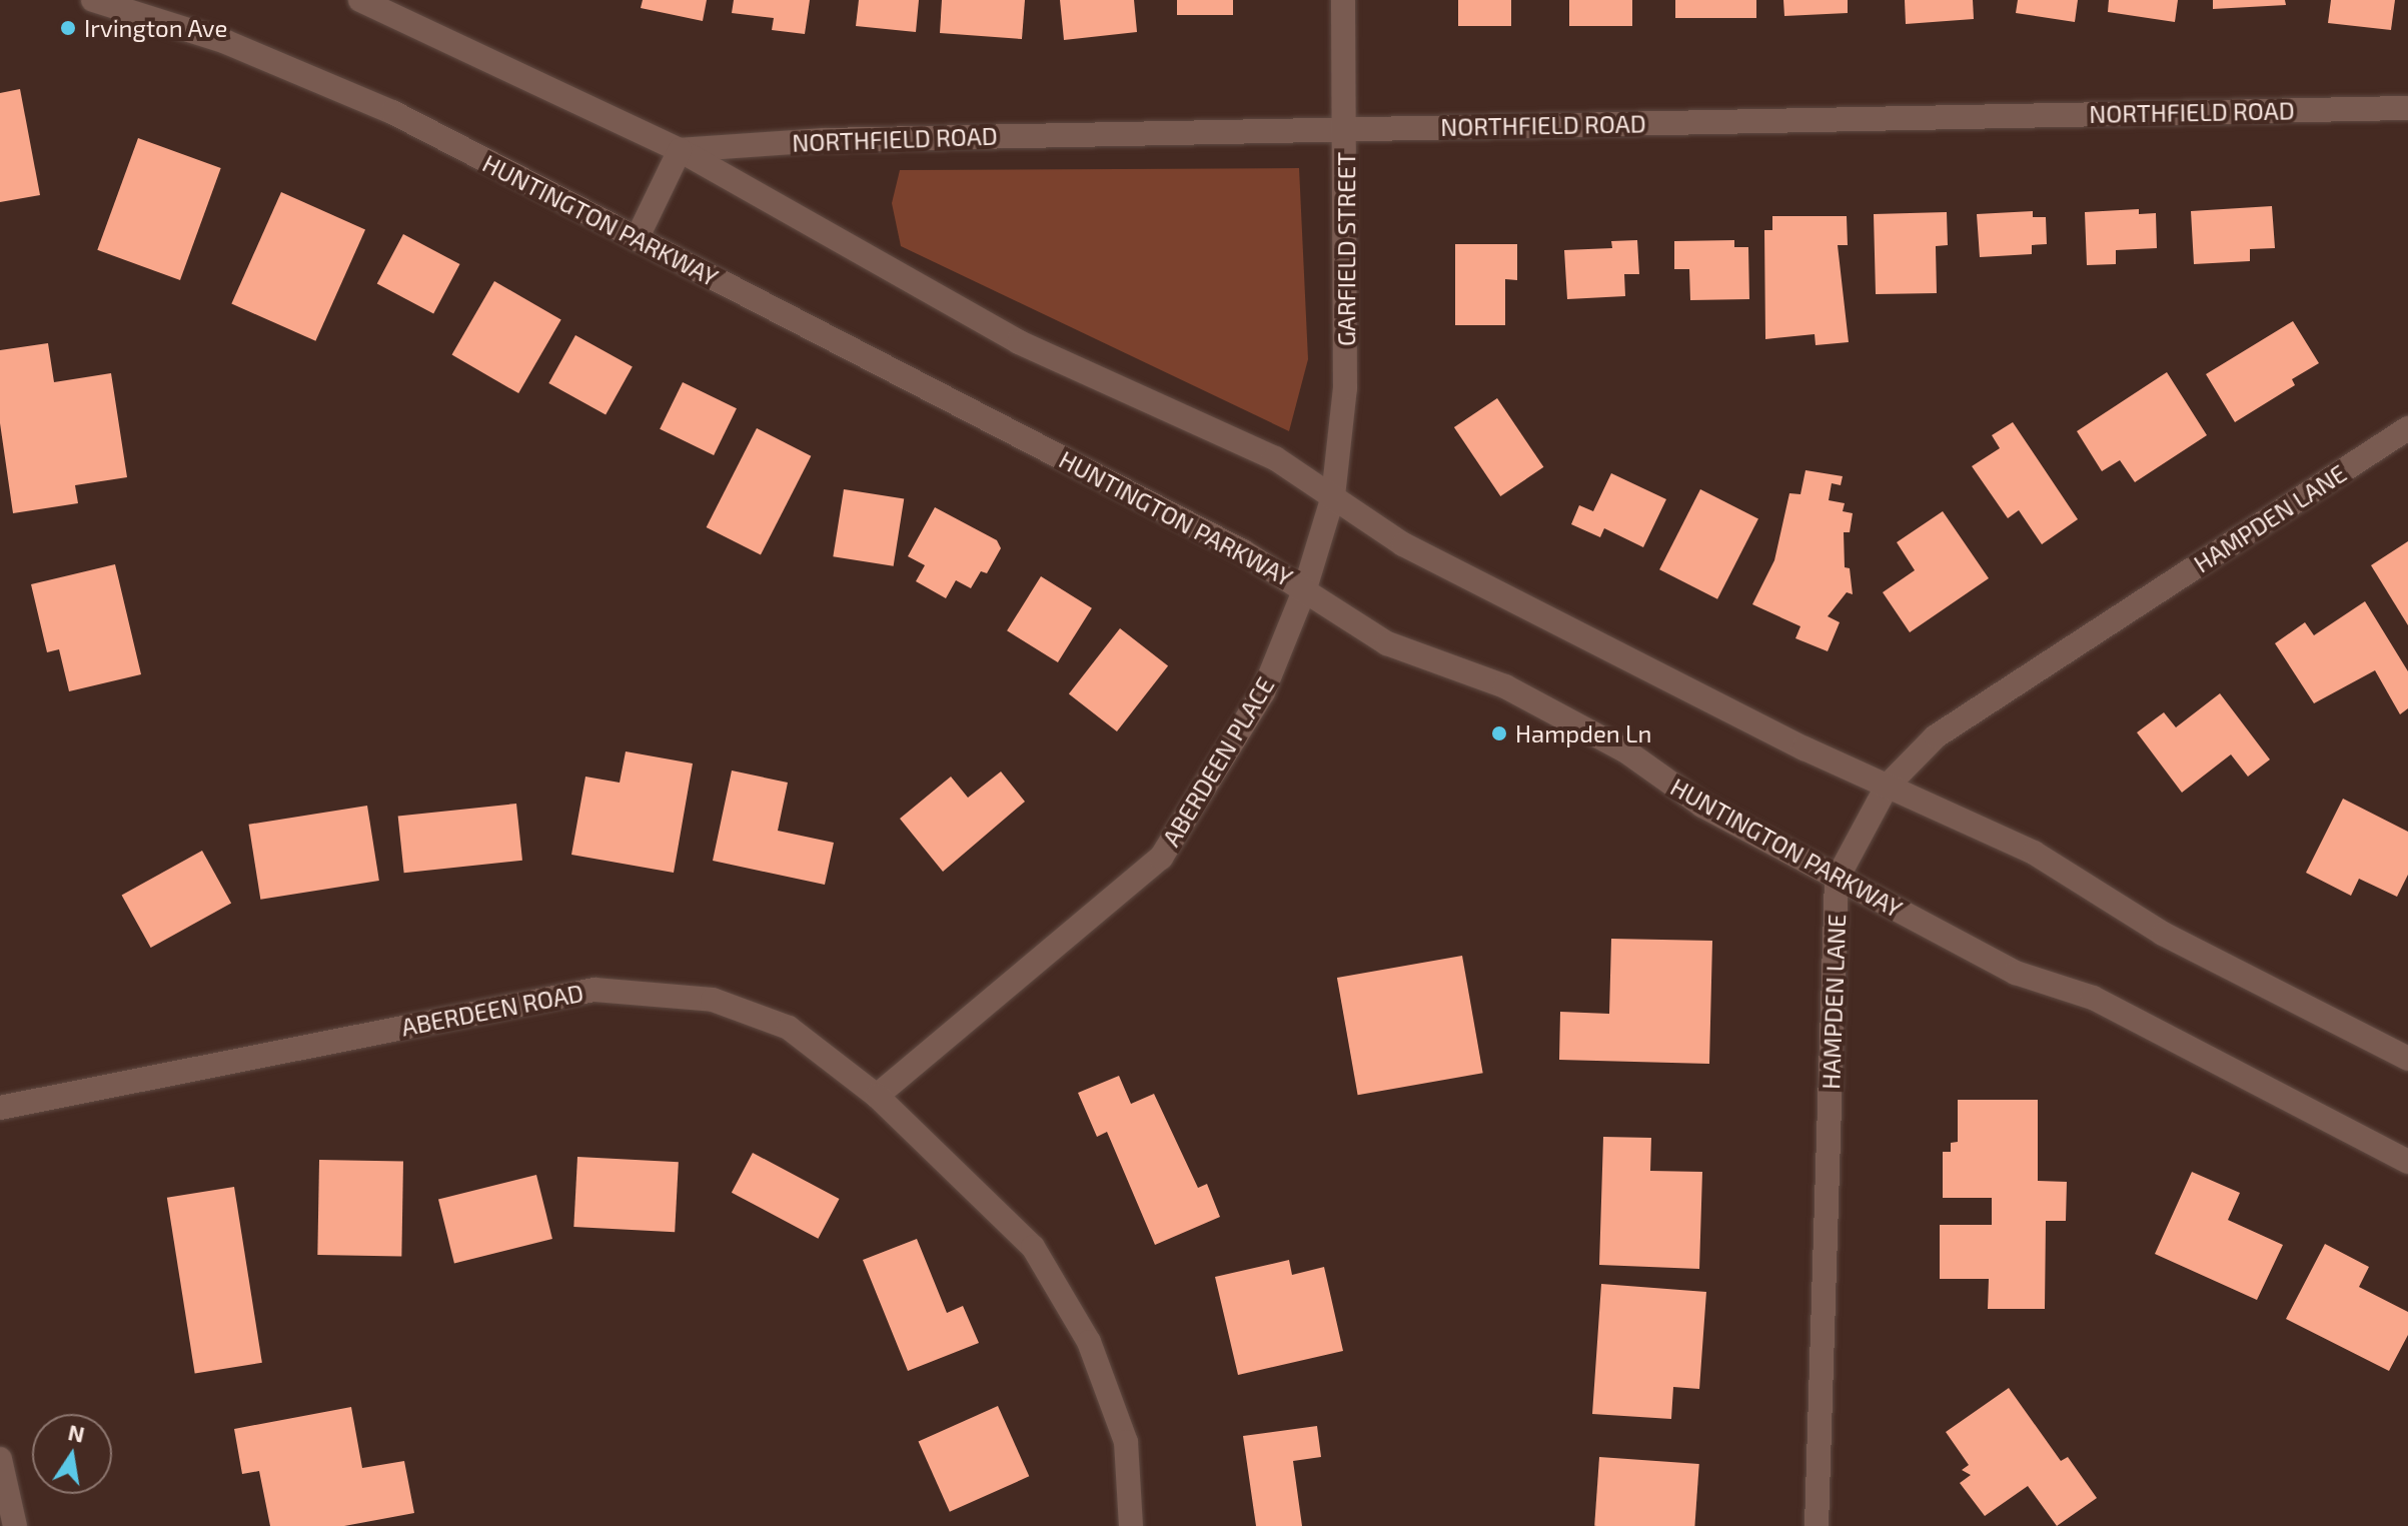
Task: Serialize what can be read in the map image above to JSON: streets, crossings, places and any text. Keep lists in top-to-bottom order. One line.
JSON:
{"streets":{"street":["NORTHFIELD ROAD","HUNTINGTON PARKWAY","GARFIELD STREET","HAMPDEN LANE","ABERDEEN PLACE","ABERDEEN ROAD"]},"crossings":[["NORTHFIELD ROAD","GARFIELD STREET"],["HUNTINGTON PARKWAY","HAMPDEN LANE"],["HUNTINGTON PARKWAY","ABERDEEN PLACE"],["GARFIELD STREET","ABERDEEN PLACE"],["ABERDEEN PLACE","ABERDEEN ROAD"]],"places":["Irvington Ave","Hampden Ln"],"north":"top"}
